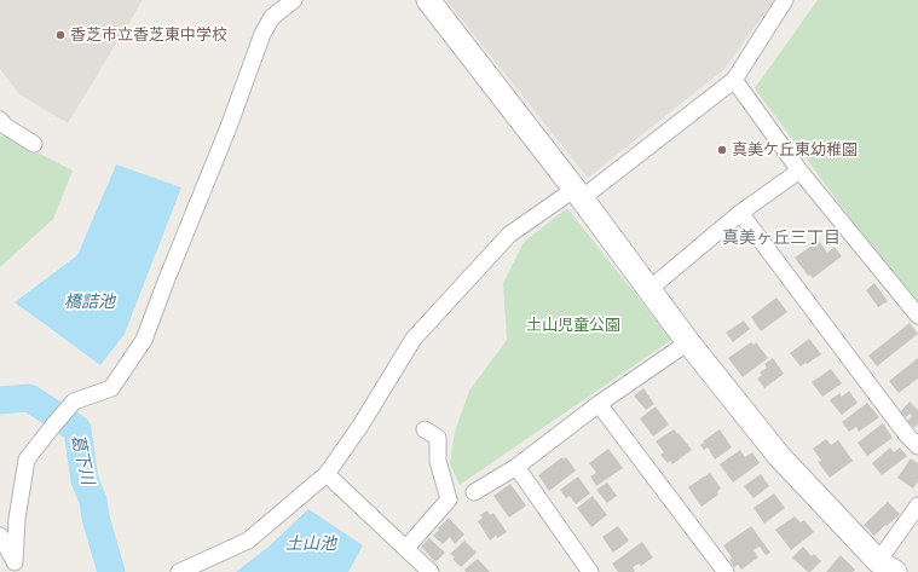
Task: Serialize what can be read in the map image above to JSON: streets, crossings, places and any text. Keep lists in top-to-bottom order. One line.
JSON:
{"districts":["真美ヶ丘三丁目"],"water":["橋詰池","葛下川","土山池"],"parks":["土山児童公園"],"places":["香芝市立香芝東中学校","真美ケ丘東幼稚園"]}
